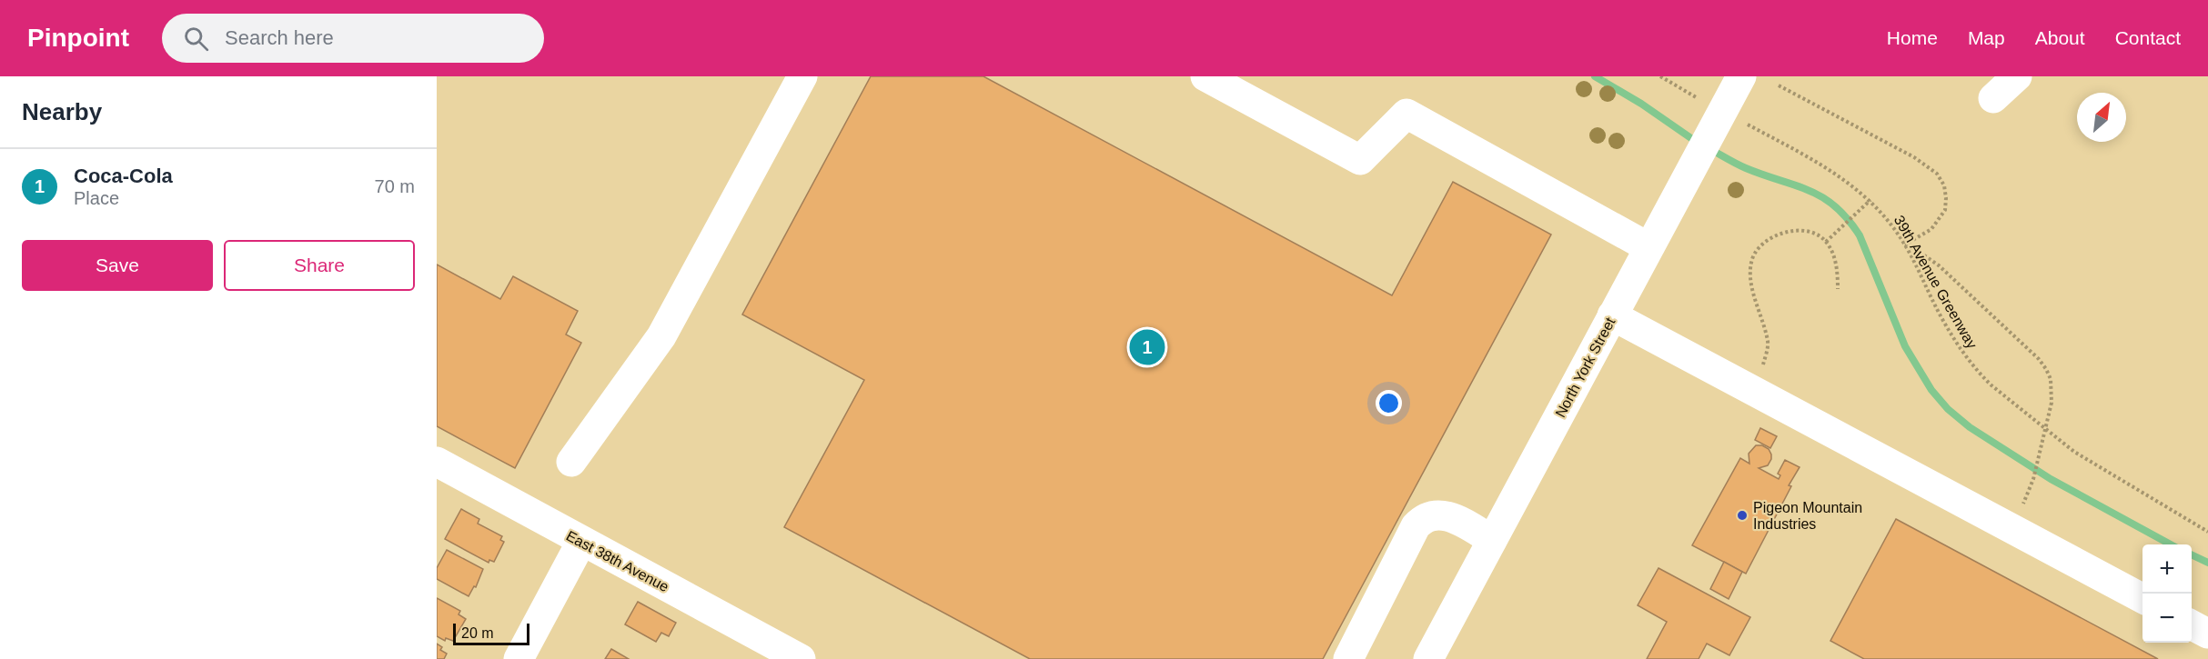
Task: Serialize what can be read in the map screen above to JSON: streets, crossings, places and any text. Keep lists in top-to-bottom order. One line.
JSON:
{"streets":{"street":["North York Street","East 38th Avenue"],"path":["39th Avenue Greenway"]},"places":["Pigeon Mountain Industries"],"scale_bar":"20 m","north":"top right","page":{"header":"Pinpoint","search":"Search here","nav":["Home","Map","About","Contact"],"heading":"Nearby","list":[{"mark":"1","name":"Coca-Cola","note":"Place","value":"70 m"}],"buttons":["Save","Share"],"pins":"1","map_buttons":["+","−"],"scale":"20 m"}}
